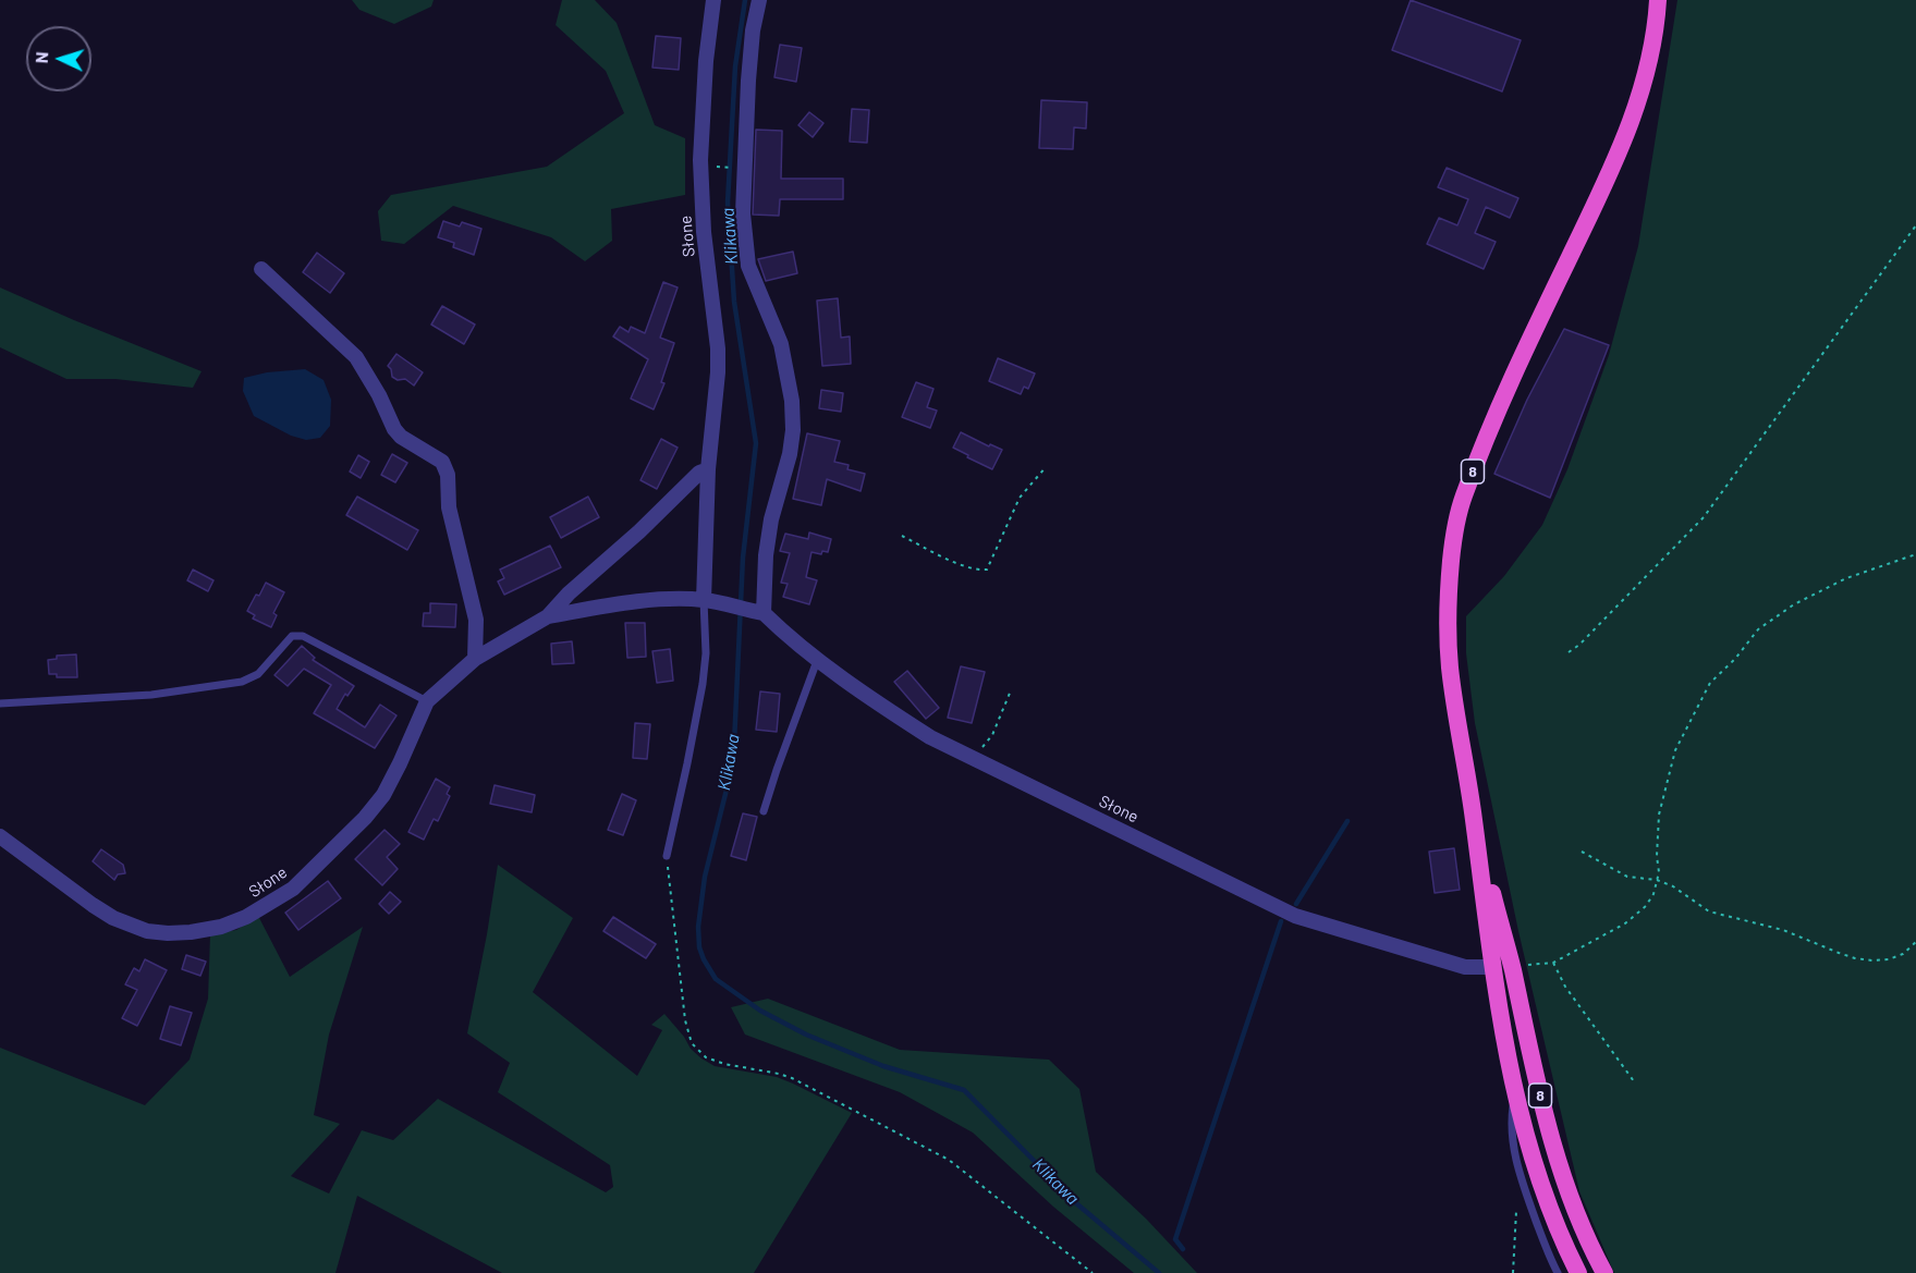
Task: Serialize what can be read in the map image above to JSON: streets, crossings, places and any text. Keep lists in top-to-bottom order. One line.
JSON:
{"streets":{"highway":["8"],"street":["Słone"]},"crossings":[["Słone","8"]],"water":["Klikawa"],"north":"left"}
